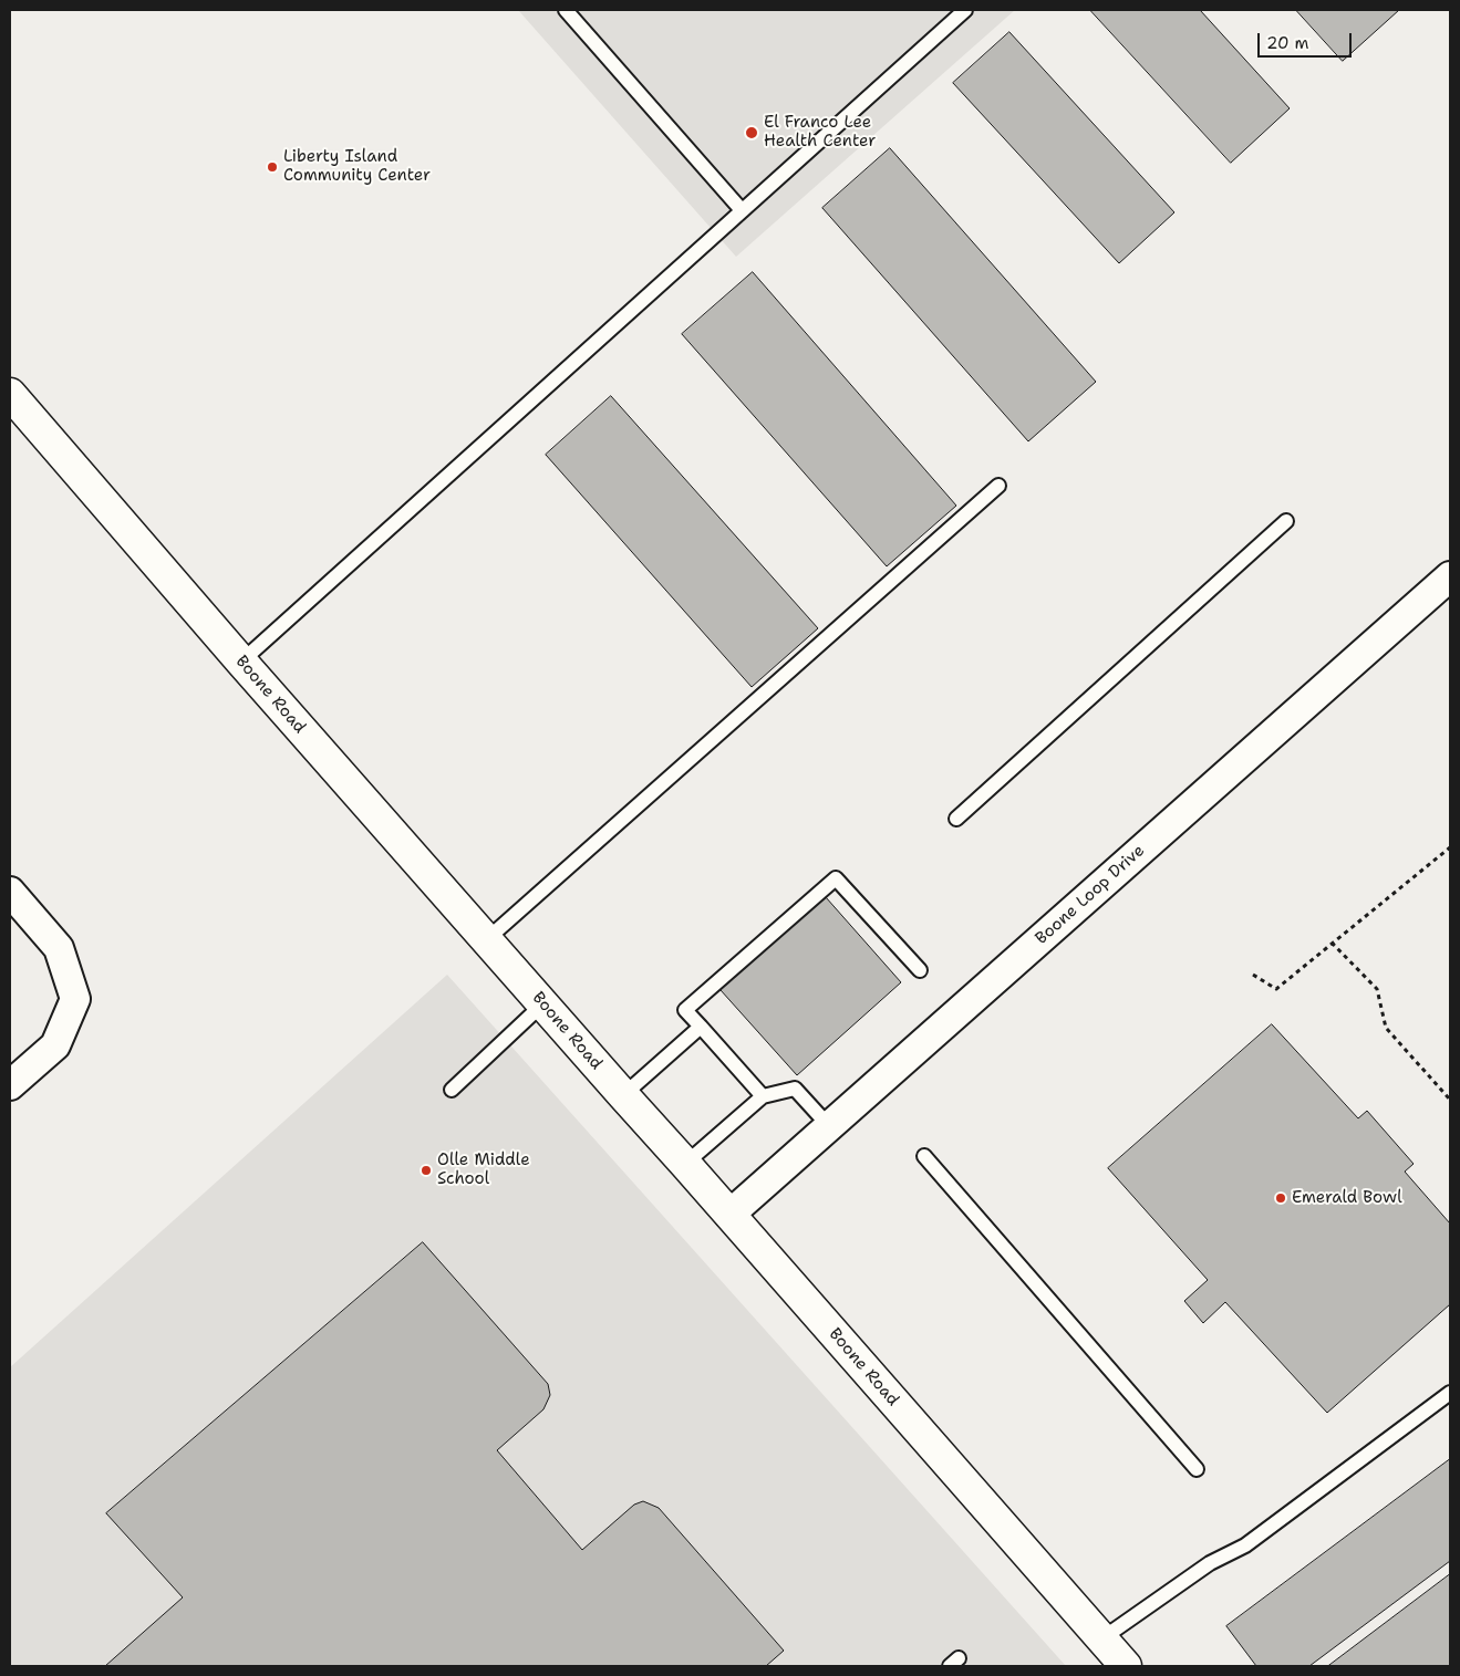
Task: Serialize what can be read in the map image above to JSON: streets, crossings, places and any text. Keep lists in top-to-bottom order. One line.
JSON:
{"streets":{"street":["Boone Road","Boone Loop Drive"]},"crossings":[["Boone Road","Boone Loop Drive"]],"places":["El Franco Lee Health Center","Liberty Island Community Center","Olle Middle School","Emerald Bowl"],"scale_bar":"20 m"}
